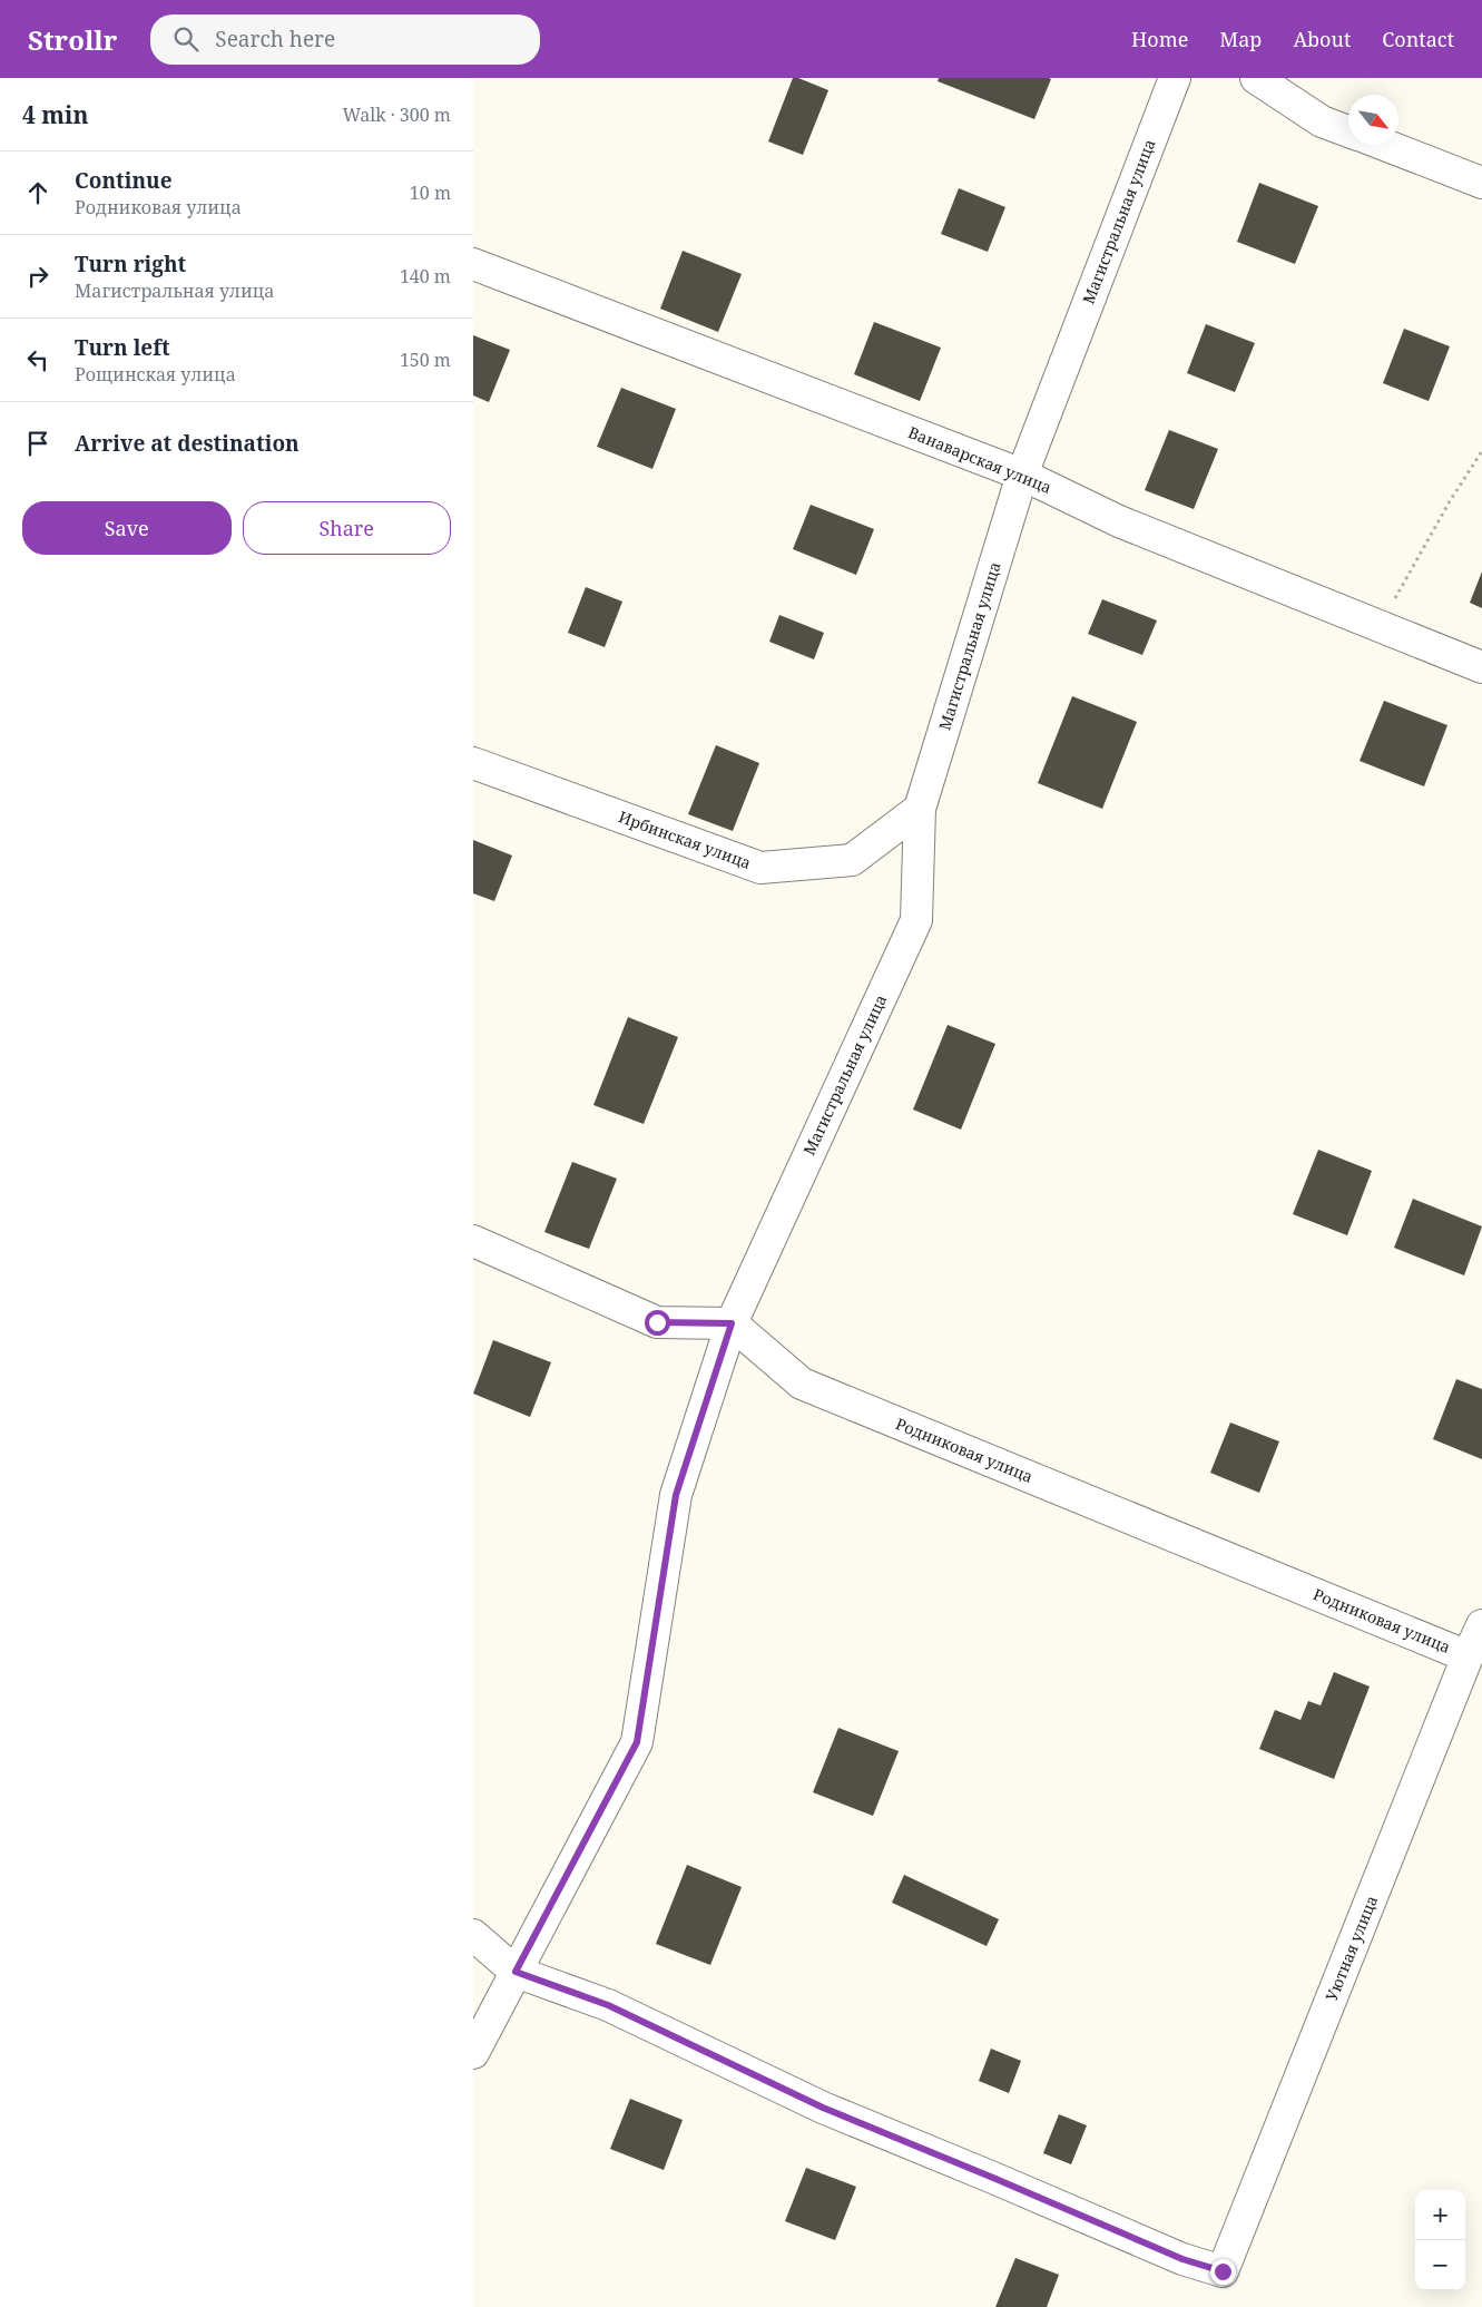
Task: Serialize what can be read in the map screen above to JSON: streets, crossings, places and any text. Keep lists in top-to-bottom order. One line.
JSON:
{"streets":{"street":["Магистральная улица","Ванаварская улица","Ирбинская улица","Родниковая улица","Уютная улица"]},"crossings":[["Магистральная улица","Ванаварская улица"],["Магистральная улица","Ирбинская улица"],["Магистральная улица","Родниковая улица"],["Магистральная улица","Уютная улица"],["Родниковая улица","Уютная улица"]],"north":"bottom right","page":{"header":"Strollr","search":"Search here","nav":["Home","Map","About","Contact"],"heading":["4 min","Walk · 300 m"],"list":[["Continue","Родниковая улица","10 m"],["Turn right","Магистральная улица","140 m"],["Turn left","Рощинская улица","150 m"],"Arrive at destination"],"buttons":["Save","Share"],"map_buttons":["+","−"]}}
